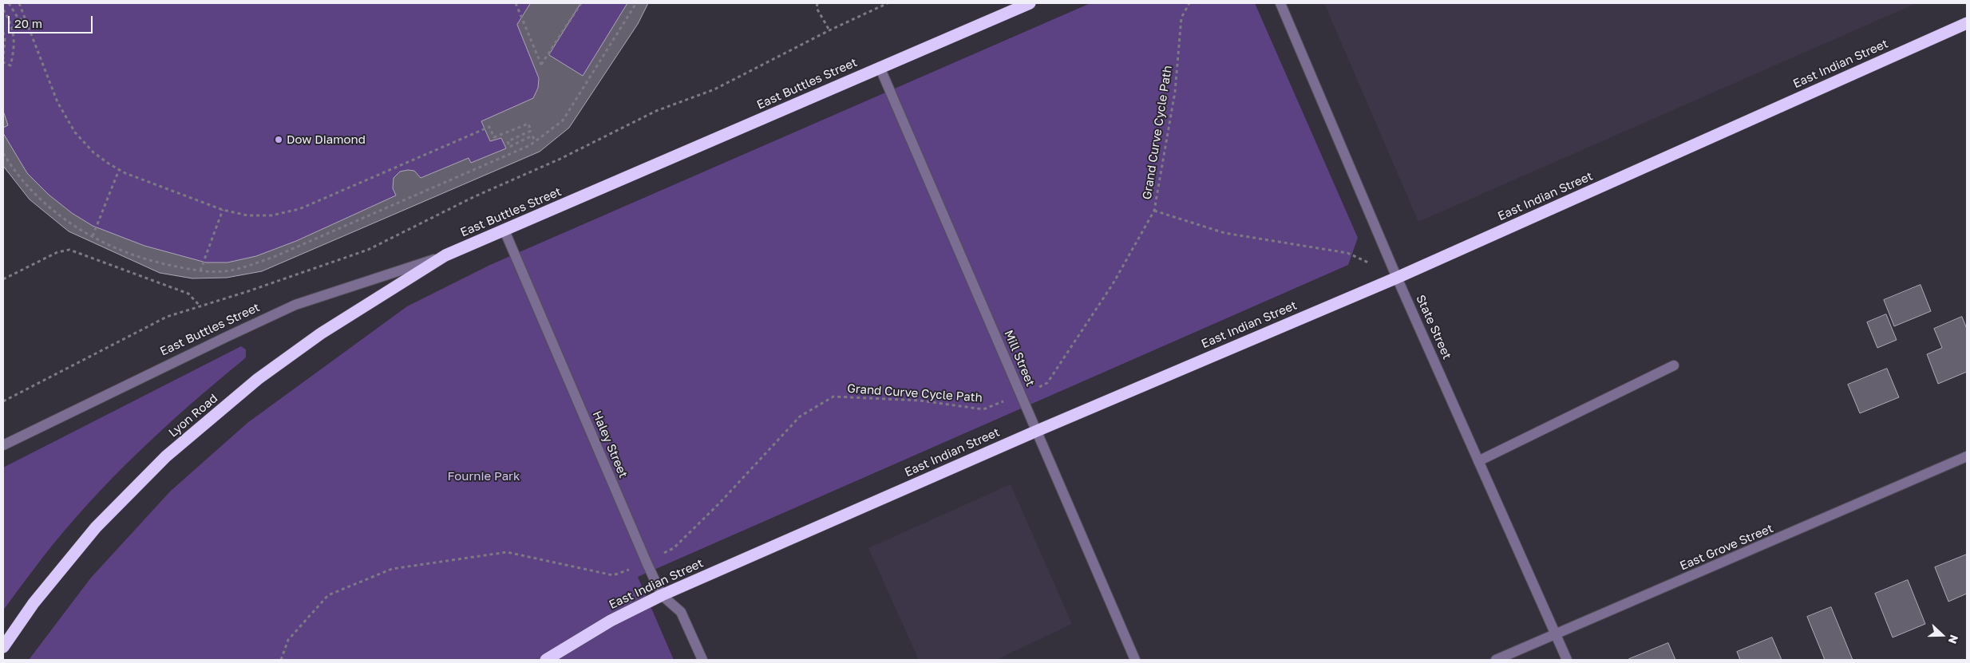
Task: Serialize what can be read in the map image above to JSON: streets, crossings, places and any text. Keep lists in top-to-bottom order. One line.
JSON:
{"streets":{"highway":["East Indian Street","East Buttles Street","Lyon Road"],"street":["State Street","Mill Street","Haley Street","East Grove Street"],"path":["Grand Curve Cycle Path"]},"crossings":[["East Indian Street","State Street"],["East Indian Street","Mill Street"],["East Indian Street","Haley Street"],["East Buttles Street","Mill Street"],["East Buttles Street","Lyon Road"],["East Buttles Street","Haley Street"],["Grand Curve Cycle Path","Mill Street"],["Grand Curve Cycle Path","Haley Street"],["State Street","East Grove Street"]],"parks":["Fournie Park"],"places":["Dow Diamond"],"scale_bar":"20 m","north":"right"}
